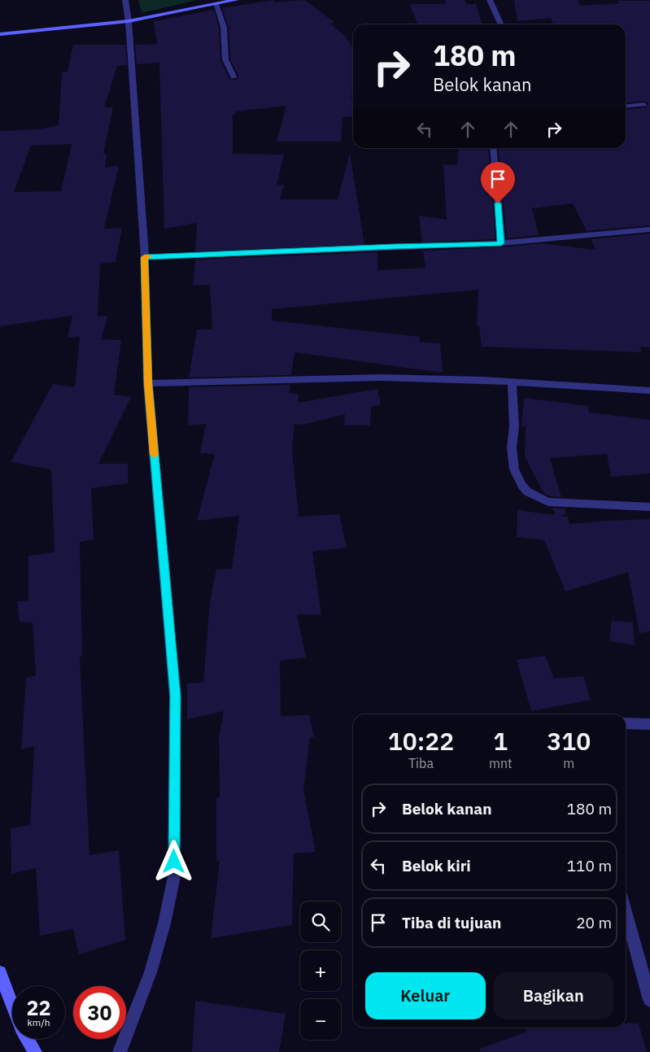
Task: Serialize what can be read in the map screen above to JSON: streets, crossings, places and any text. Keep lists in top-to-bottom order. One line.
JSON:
{"page":{"turn":["180 m","Belok kanan"],"eta":["10:22","Tiba","1","mnt","310","m"],"list":[{"name":"Belok kanan","value":"180 m"},{"name":"Belok kiri","value":"110 m"},{"name":"Tiba di tujuan","value":"20 m"}],"map_buttons":["+","−"],"buttons":["Keluar","Bagikan"],"speed":"22 km/h","limit":"30"}}
